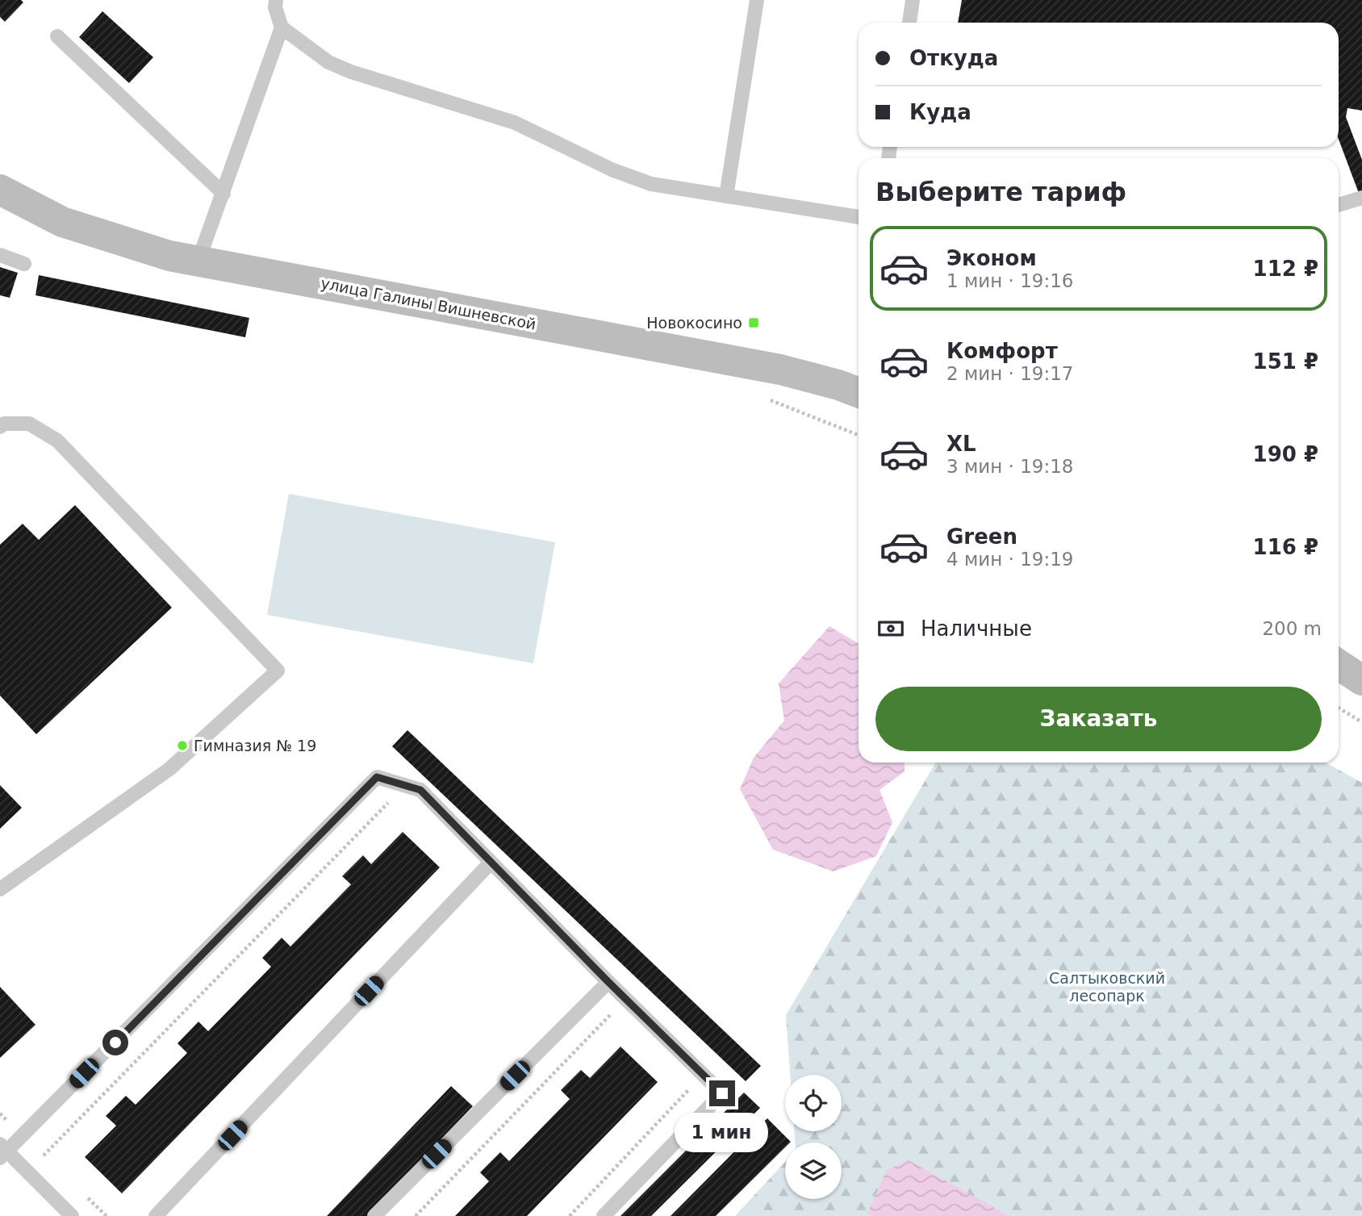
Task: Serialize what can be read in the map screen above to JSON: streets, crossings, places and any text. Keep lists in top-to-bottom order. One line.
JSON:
{"streets":{"street":["улица Галины Вишневской"]},"parks":["Салтыковский лесопарк"],"places":{"transit":["Новокосино"],"other":["Гимназия № 19"]},"page":{"banner":["Откуда","Куда"],"heading":"Выберите тариф","list":[{"name":"Эконом","note":"1 мин · 19:16","value":"112 ₽"},{"name":"Комфорт","note":"2 мин · 19:17","value":"151 ₽"},{"name":"XL","note":"3 мин · 19:18","value":"190 ₽"},{"name":"Green","note":"4 мин · 19:19","value":"116 ₽"}],"pay":["Наличные","200 m"],"buttons":"Заказать","bubble":"1 мин"}}
